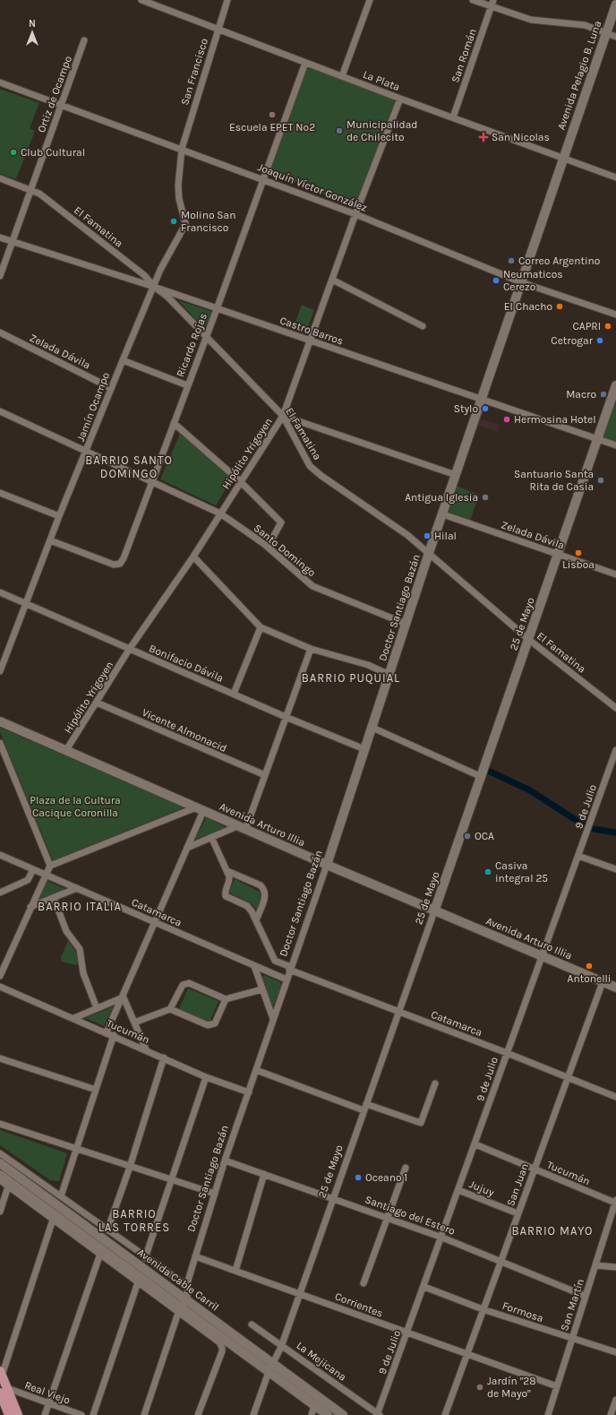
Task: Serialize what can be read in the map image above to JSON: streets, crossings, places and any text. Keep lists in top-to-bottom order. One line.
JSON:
{"streets":{"main road":["Avenida Pelagio B. Luna","Doctor Santiago Bazán","25 de Mayo","Avenida Arturo Illia","Avenida Cable Carril"],"street":["San Román","San Francisco","La Plata","Ortiz de Ocampo","Joaquín Víctor González","El Famatina","Castro Barros","Ricardo Rojas","Zelada Dávila","Jamín Ocampo","Hipólito Yrigoyen","Santo Domingo","Bonifacio Dávila","Vicente Almonacid","9 de Julio","Catamarca","Tucumán","San Juan","Jujuy","Santiago del Estero","Corrientes","San Martín","Formosa","La Mejicana","Real Viejo"]},"crossings":[["San Román","La Plata"],["San Francisco","La Plata"],["San Francisco","Joaquín Víctor González"],["San Francisco","Jamín Ocampo"],["Avenida Pelagio B. Luna","La Plata"],["Avenida Pelagio B. Luna","Joaquín Víctor González"],["Avenida Pelagio B. Luna","Castro Barros"],["Avenida Pelagio B. Luna","Doctor Santiago Bazán"],["La Plata","Ricardo Rojas"],["La Plata","Hipólito Yrigoyen"],["Ortiz de Ocampo","Joaquín Víctor González"],["Ortiz de Ocampo","El Famatina"],["Ortiz de Ocampo","Castro Barros"],["Joaquín Víctor González","Ricardo Rojas"],["Joaquín Víctor González","Jamín Ocampo"],["Joaquín Víctor González","Hipólito Yrigoyen"],["El Famatina","Castro Barros"],["El Famatina","Ricardo Rojas"],["El Famatina","Jamín Ocampo"],["El Famatina","Hipólito Yrigoyen"],["El Famatina","Doctor Santiago Bazán"],["El Famatina","25 de Mayo"],["Castro Barros","Ricardo Rojas"],["Castro Barros","Jamín Ocampo"],["Castro Barros","Hipólito Yrigoyen"],["Castro Barros","Doctor Santiago Bazán"],["Castro Barros","25 de Mayo"],["Ricardo Rojas","Jamín Ocampo"],["Ricardo Rojas","Santo Domingo"],["Zelada Dávila","Jamín Ocampo"],["Zelada Dávila","Doctor Santiago Bazán"],["Zelada Dávila","25 de Mayo"],["Jamín Ocampo","Santo Domingo"],["Jamín Ocampo","Bonifacio Dávila"],["Hipólito Yrigoyen","Santo Domingo"],["Hipólito Yrigoyen","Bonifacio Dávila"],["Hipólito Yrigoyen","Vicente Almonacid"],["Hipólito Yrigoyen","Avenida Arturo Illia"],["Santo Domingo","Doctor Santiago Bazán"],["Doctor Santiago Bazán","Bonifacio Dávila"],["Doctor Santiago Bazán","Avenida Arturo Illia"],["Doctor Santiago Bazán","Catamarca"],["Doctor Santiago Bazán","Tucumán"],["Doctor Santiago Bazán","Santiago del Estero"],["Doctor Santiago Bazán","Avenida Cable Carril"],["Doctor Santiago Bazán","Corrientes"],["25 de Mayo","Avenida Arturo Illia"],["25 de Mayo","Catamarca"],["25 de Mayo","Santiago del Estero"],["25 de Mayo","Avenida Cable Carril"],["25 de Mayo","Corrientes"],["25 de Mayo","La Mejicana"],["9 de Julio","Avenida Arturo Illia"],["9 de Julio","Catamarca"],["9 de Julio","Tucumán"],["9 de Julio","Jujuy"],["9 de Julio","Santiago del Estero"],["9 de Julio","Corrientes"],["9 de Julio","Formosa"],["9 de Julio","La Mejicana"],["Avenida Arturo Illia","San Juan"],["Catamarca","San Juan"],["Tucumán","San Juan"],["Tucumán","San Martín"],["San Juan","Jujuy"],["San Juan","Santiago del Estero"],["San Juan","Corrientes"],["San Juan","Formosa"],["Santiago del Estero","San Martín"],["Corrientes","San Martín"],["San Martín","Formosa"]],"districts":["BARRIO SANTO DOMINGO","BARRIO PUQUIAL","BARRIO ITALIA","BARRIO LAS TORRES","BARRIO MAYO"],"parks":["Plaza de la Cultura Cacique Coronilla"],"places":{"other":["Escuela EPET Nº2","Municipalidad de Chilecito","Club Cultural","Molino San Francisco","Correo Argentino","Neumaticos Cerezo","El Chacho","CAPRI","Cetrogar","Macro","Stylo","Hermosina Hotel","Santuario Santa Rita de Casia","Antigua Iglesia","Hilal","Lisboa","OCA","Casiva integral 25","Antonelli","Oceano 1","Jardín \"28 de Mayo\""],"health":["San Nicolas"]},"north":"top"}
